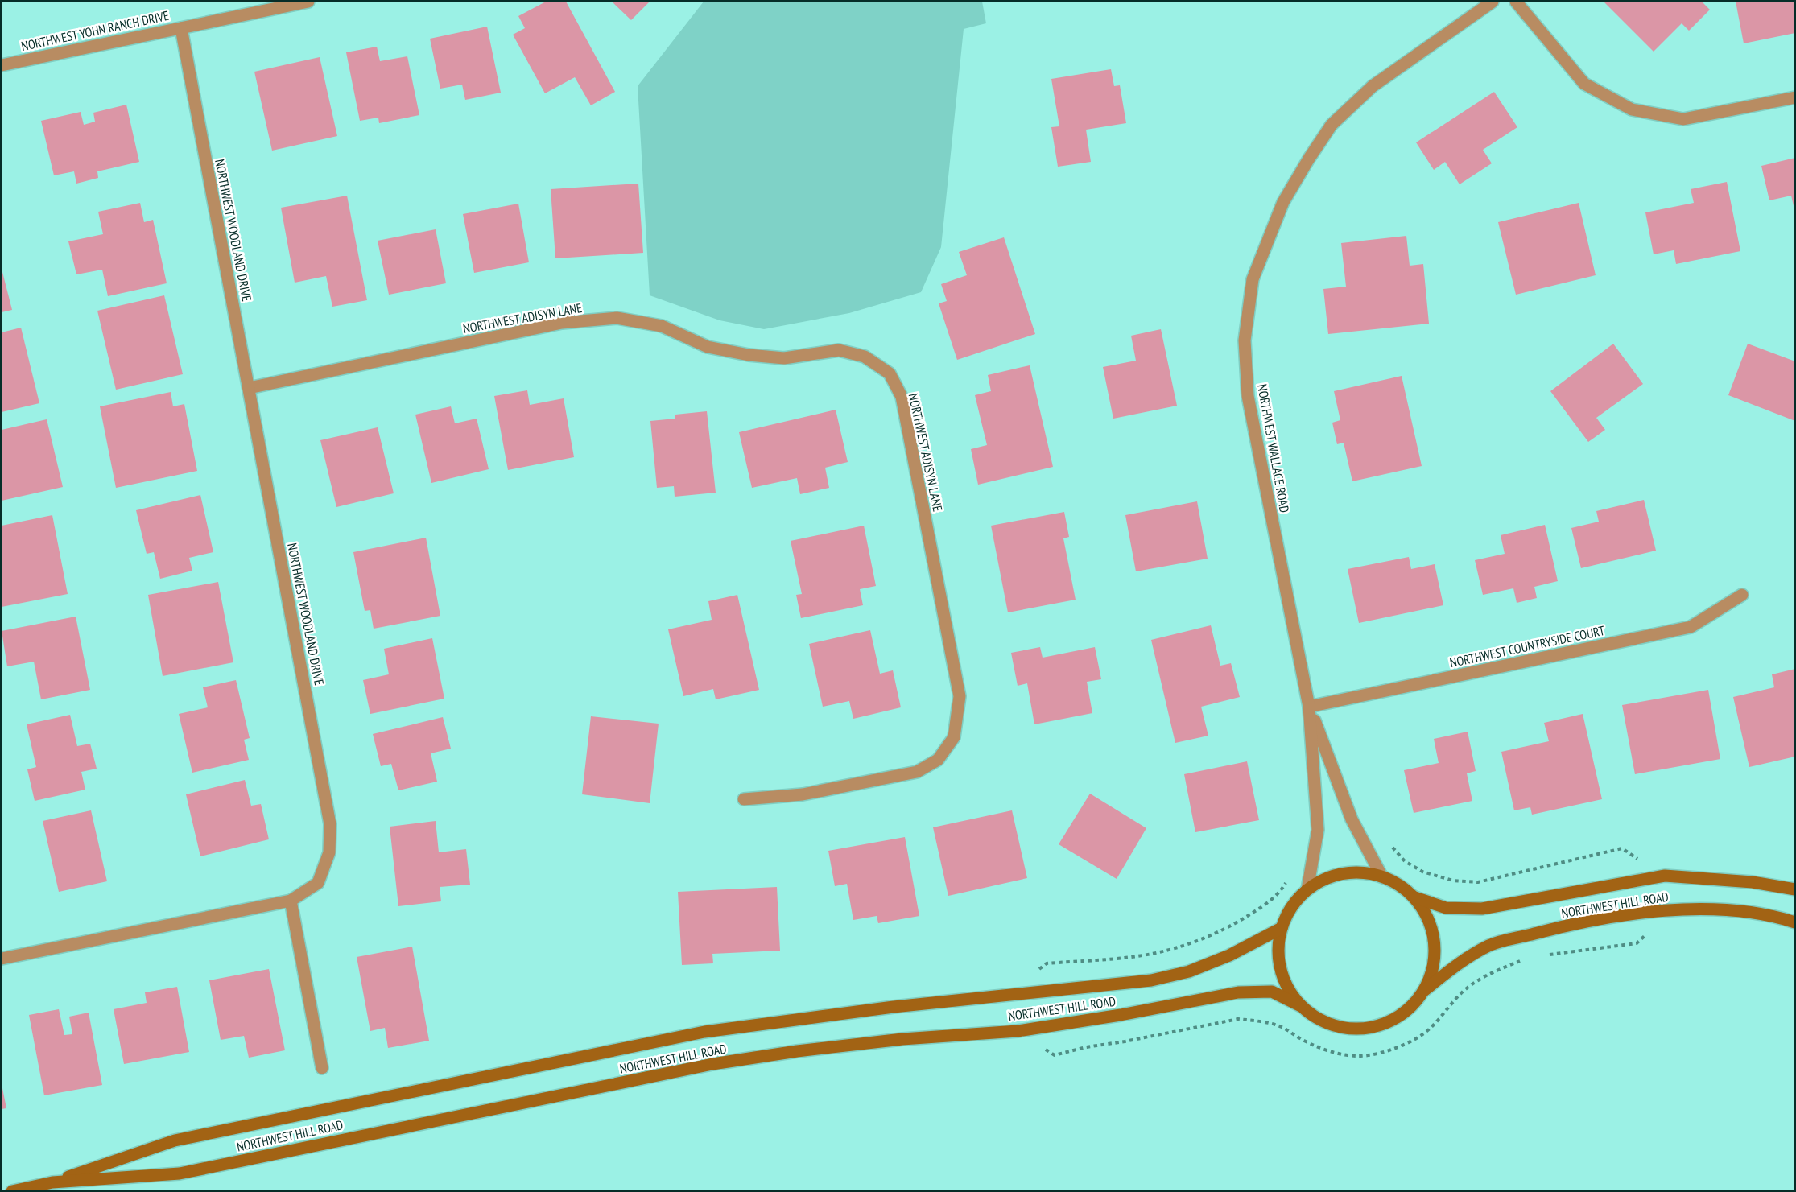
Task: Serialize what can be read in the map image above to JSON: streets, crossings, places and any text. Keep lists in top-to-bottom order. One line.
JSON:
{"streets":{"main road":["NORTHWEST HILL ROAD"],"street":["NORTHWEST YOHN RANCH DRIVE","NORTHWEST WOODLAND DRIVE","NORTHWEST ADISYN LANE","NORTHWEST WALLACE ROAD","NORTHWEST COUNTRYSIDE COURT"]},"crossings":[["NORTHWEST YOHN RANCH DRIVE","NORTHWEST WOODLAND DRIVE"],["NORTHWEST WOODLAND DRIVE","NORTHWEST ADISYN LANE"],["NORTHWEST WALLACE ROAD","NORTHWEST COUNTRYSIDE COURT"],["NORTHWEST WALLACE ROAD","NORTHWEST HILL ROAD"]]}
